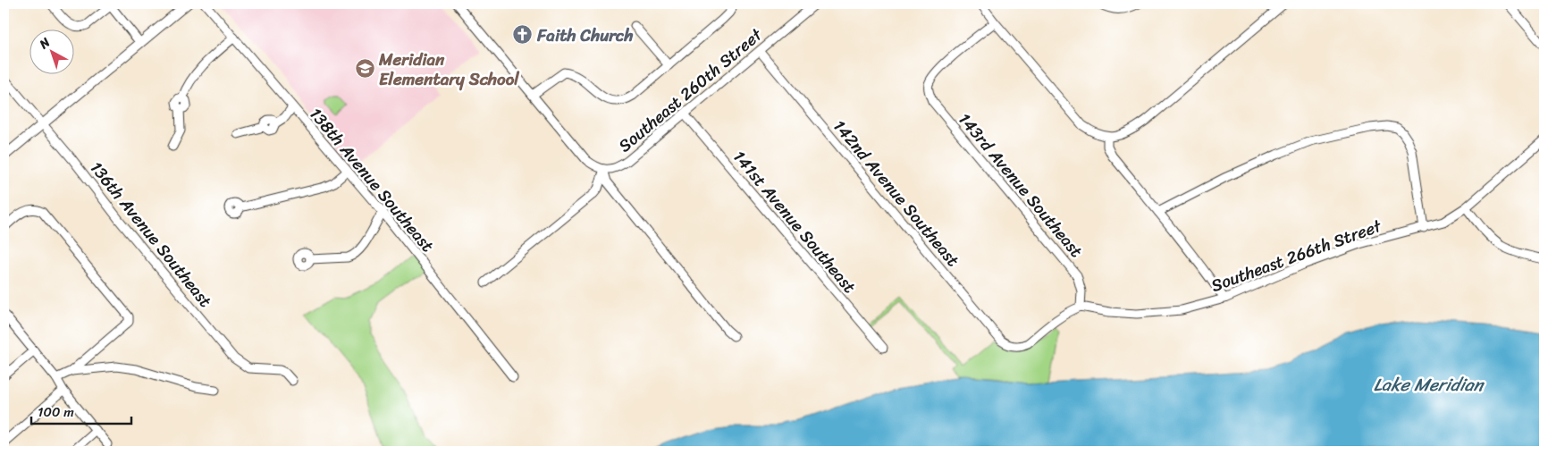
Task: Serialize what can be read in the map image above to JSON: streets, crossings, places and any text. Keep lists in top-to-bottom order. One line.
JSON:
{"streets":{"street":["Southeast 260th Street","138th Avenue Southeast","143rd Avenue Southeast","142nd Avenue Southeast","141st Avenue Southeast","136th Avenue Southeast","Southeast 266th Street"]},"crossings":[["Southeast 260th Street","142nd Avenue Southeast"],["Southeast 260th Street","141st Avenue Southeast"],["143rd Avenue Southeast","142nd Avenue Southeast"],["143rd Avenue Southeast","Southeast 266th Street"],["142nd Avenue Southeast","Southeast 266th Street"]],"water":["Lake Meridian"],"places":{"church":["Faith Church"],"school or university":["Meridian Elementary School"]},"scale_bar":"100 m","north":"top left"}
